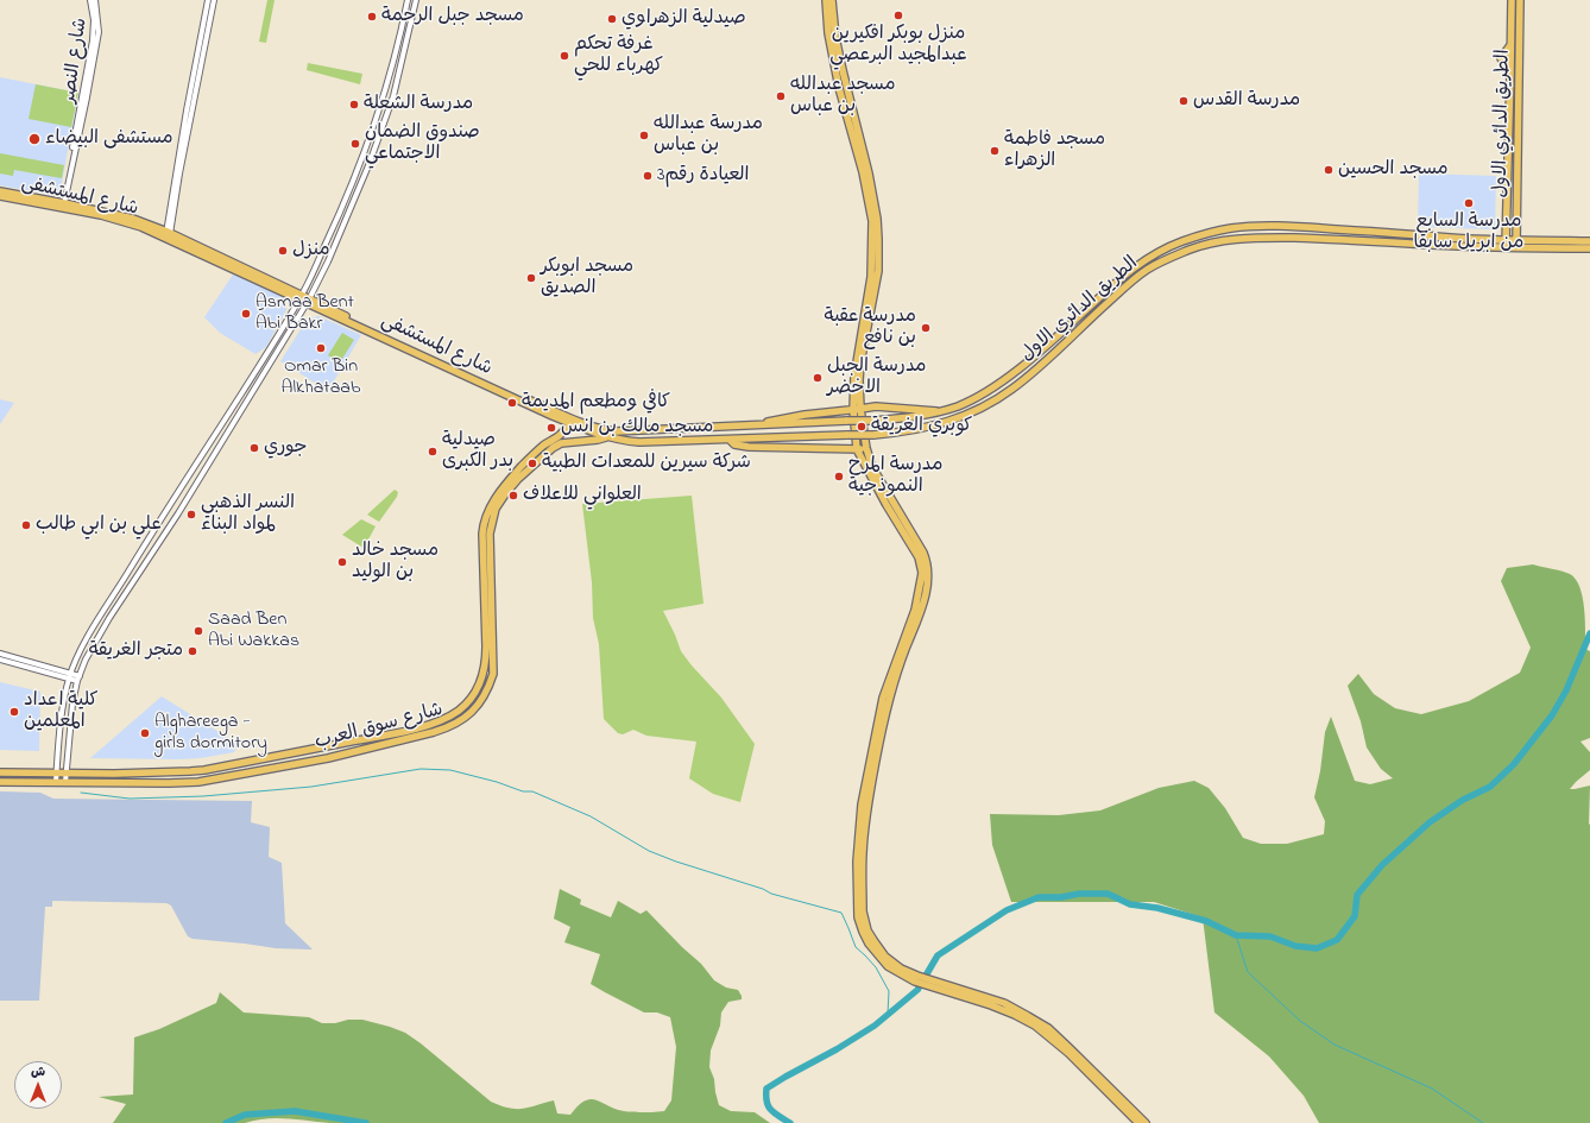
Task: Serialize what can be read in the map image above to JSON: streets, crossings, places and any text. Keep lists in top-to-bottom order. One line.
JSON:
{"streets":{"main road":["الطريق الدائري الاول","شارع المستشفى","شارع سوق العرب"],"street":["شارع النصر"]},"crossings":[["شارع النصر","شارع المستشفى"],["الطريق الدائري الاول","شارع المستشفى"],["شارع المستشفى","شارع سوق العرب"]],"places":["منزل بوبكر افكيرين عبدالمجيد البرعصي","مسجد جبل الرحمة","صيدلية الزهراوي","غرفة تحكم كهرباء للحي","مسجد عبدالله بن عباس","مدرسة القدس","مدرسة الشعلة","مدرسة عبدالله بن عباس","مستشفى البيضاء","صندوق الضمان الاجتماعي","مسجد فاطمة الزهراء","مسجد الحسين","3العيادة رقم","مدرسة السابع من ابريل سابقا","منزل","مسجد ابوبكر الصديق","ِAsmaa Bent Abi Bakr","مدرسة عقبة بن نافع","Omar Bin Alkhataab","مدرسة الجبل الاخضر","كافي ومطعم المديمة","كوبري الغريقة","مسجد مالك بن انس","جوري","صيدلية بدر الكبرى","شركة سيرين للمعدات الطبية","مدرسة المرح النموذجية","العلواني للاعلاف","النسر الذهبي لمواد البناء","علي بن ابي طالب","مسجد خالد بن الوليد","Saad Ben Abi Wakkas","متجر الغريقة","كلية اعداد المعلمين","Alghareega - girls dormitory"],"north":"top"}
